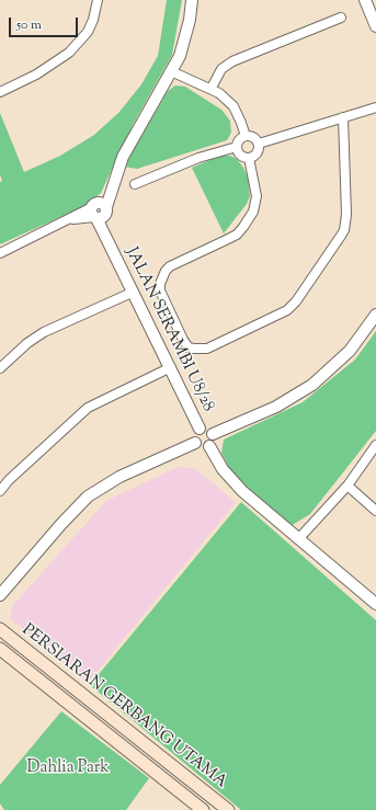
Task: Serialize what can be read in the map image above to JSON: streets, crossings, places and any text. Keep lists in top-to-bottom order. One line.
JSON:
{"streets":{"main road":["PERSIARAN GERBANG UTAMA"],"street":["JALAN SERAMBI U8/28"]},"parks":["Dahlia Park"],"scale_bar":"50 m"}
